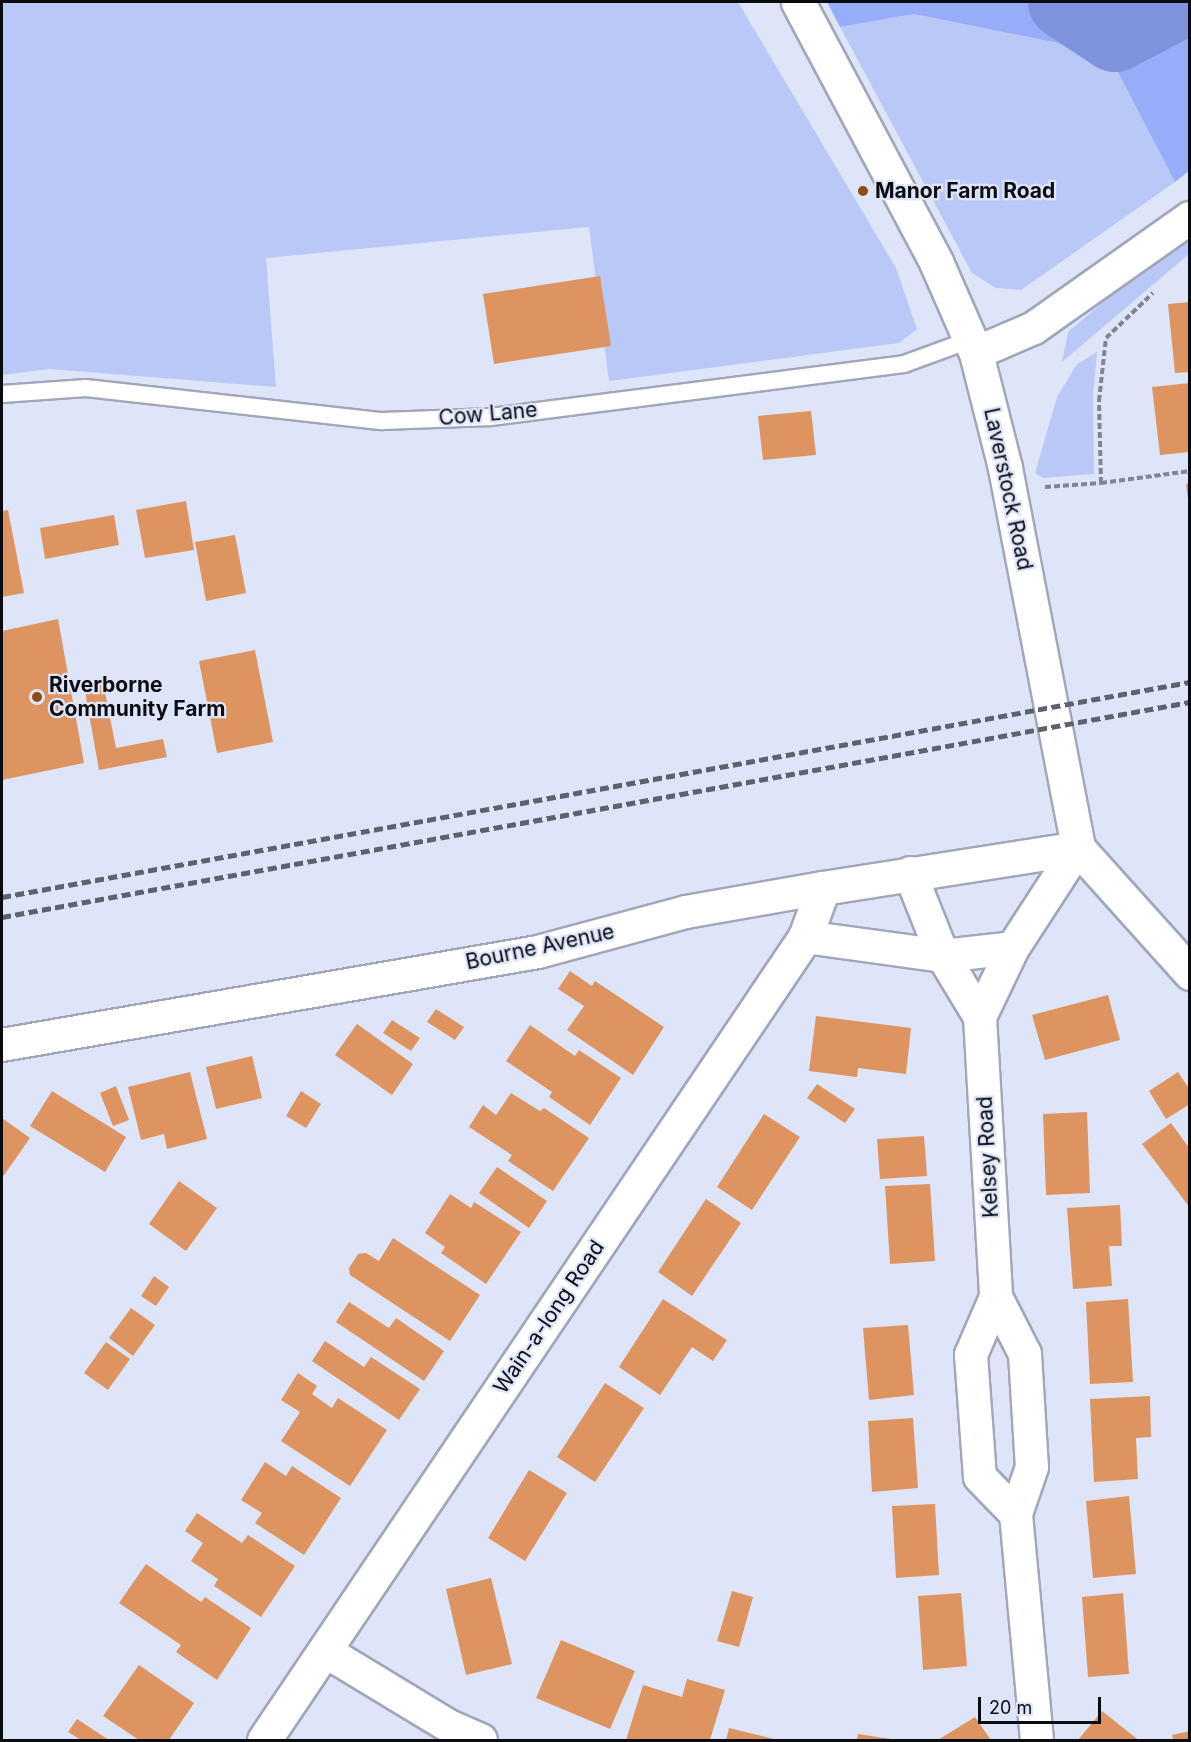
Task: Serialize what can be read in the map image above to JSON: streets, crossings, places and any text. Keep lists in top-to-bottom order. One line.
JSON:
{"streets":{"street":["Laverstock Road","Bourne Avenue","Kelsey Road","Wain-a-long Road"],"lane":["Cow Lane"]},"crossings":[["Cow Lane","Laverstock Road"],["Laverstock Road","Bourne Avenue"],["Laverstock Road","Kelsey Road"],["Bourne Avenue","Kelsey Road"],["Bourne Avenue","Wain-a-long Road"]],"places":["Manor Farm Road","Riverborne Community Farm"],"scale_bar":"20 m"}
